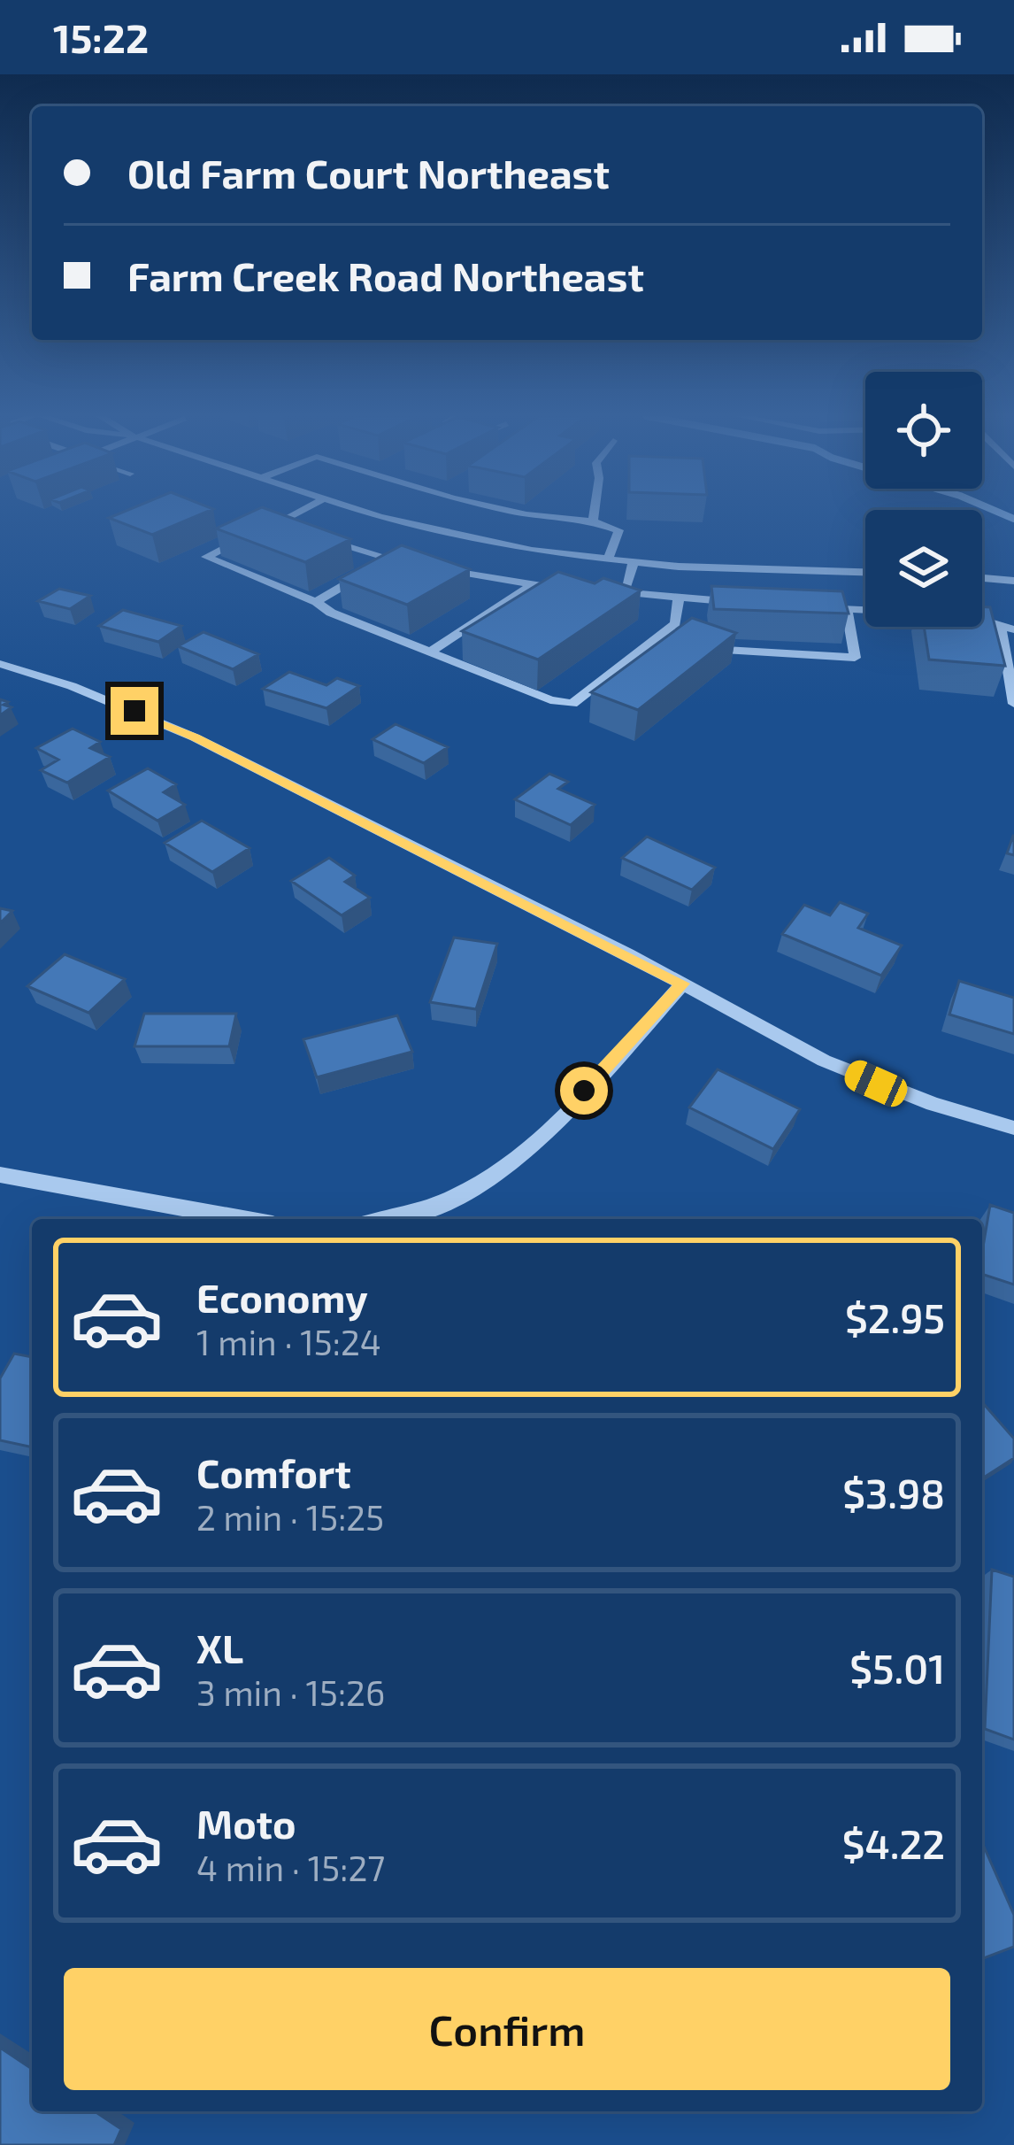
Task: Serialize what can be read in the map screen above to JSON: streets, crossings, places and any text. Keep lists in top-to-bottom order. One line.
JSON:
{"page":{"status":"15:22","banner":["Old Farm Court Northeast","Farm Creek Road Northeast"],"list":[{"name":"Economy","note":"1 min · 15:24","value":"$2.95"},{"name":"Comfort","note":"2 min · 15:25","value":"$3.98"},{"name":"XL","note":"3 min · 15:26","value":"$5.01"},{"name":"Moto","note":"4 min · 15:27","value":"$4.22"}],"buttons":"Confirm"}}
